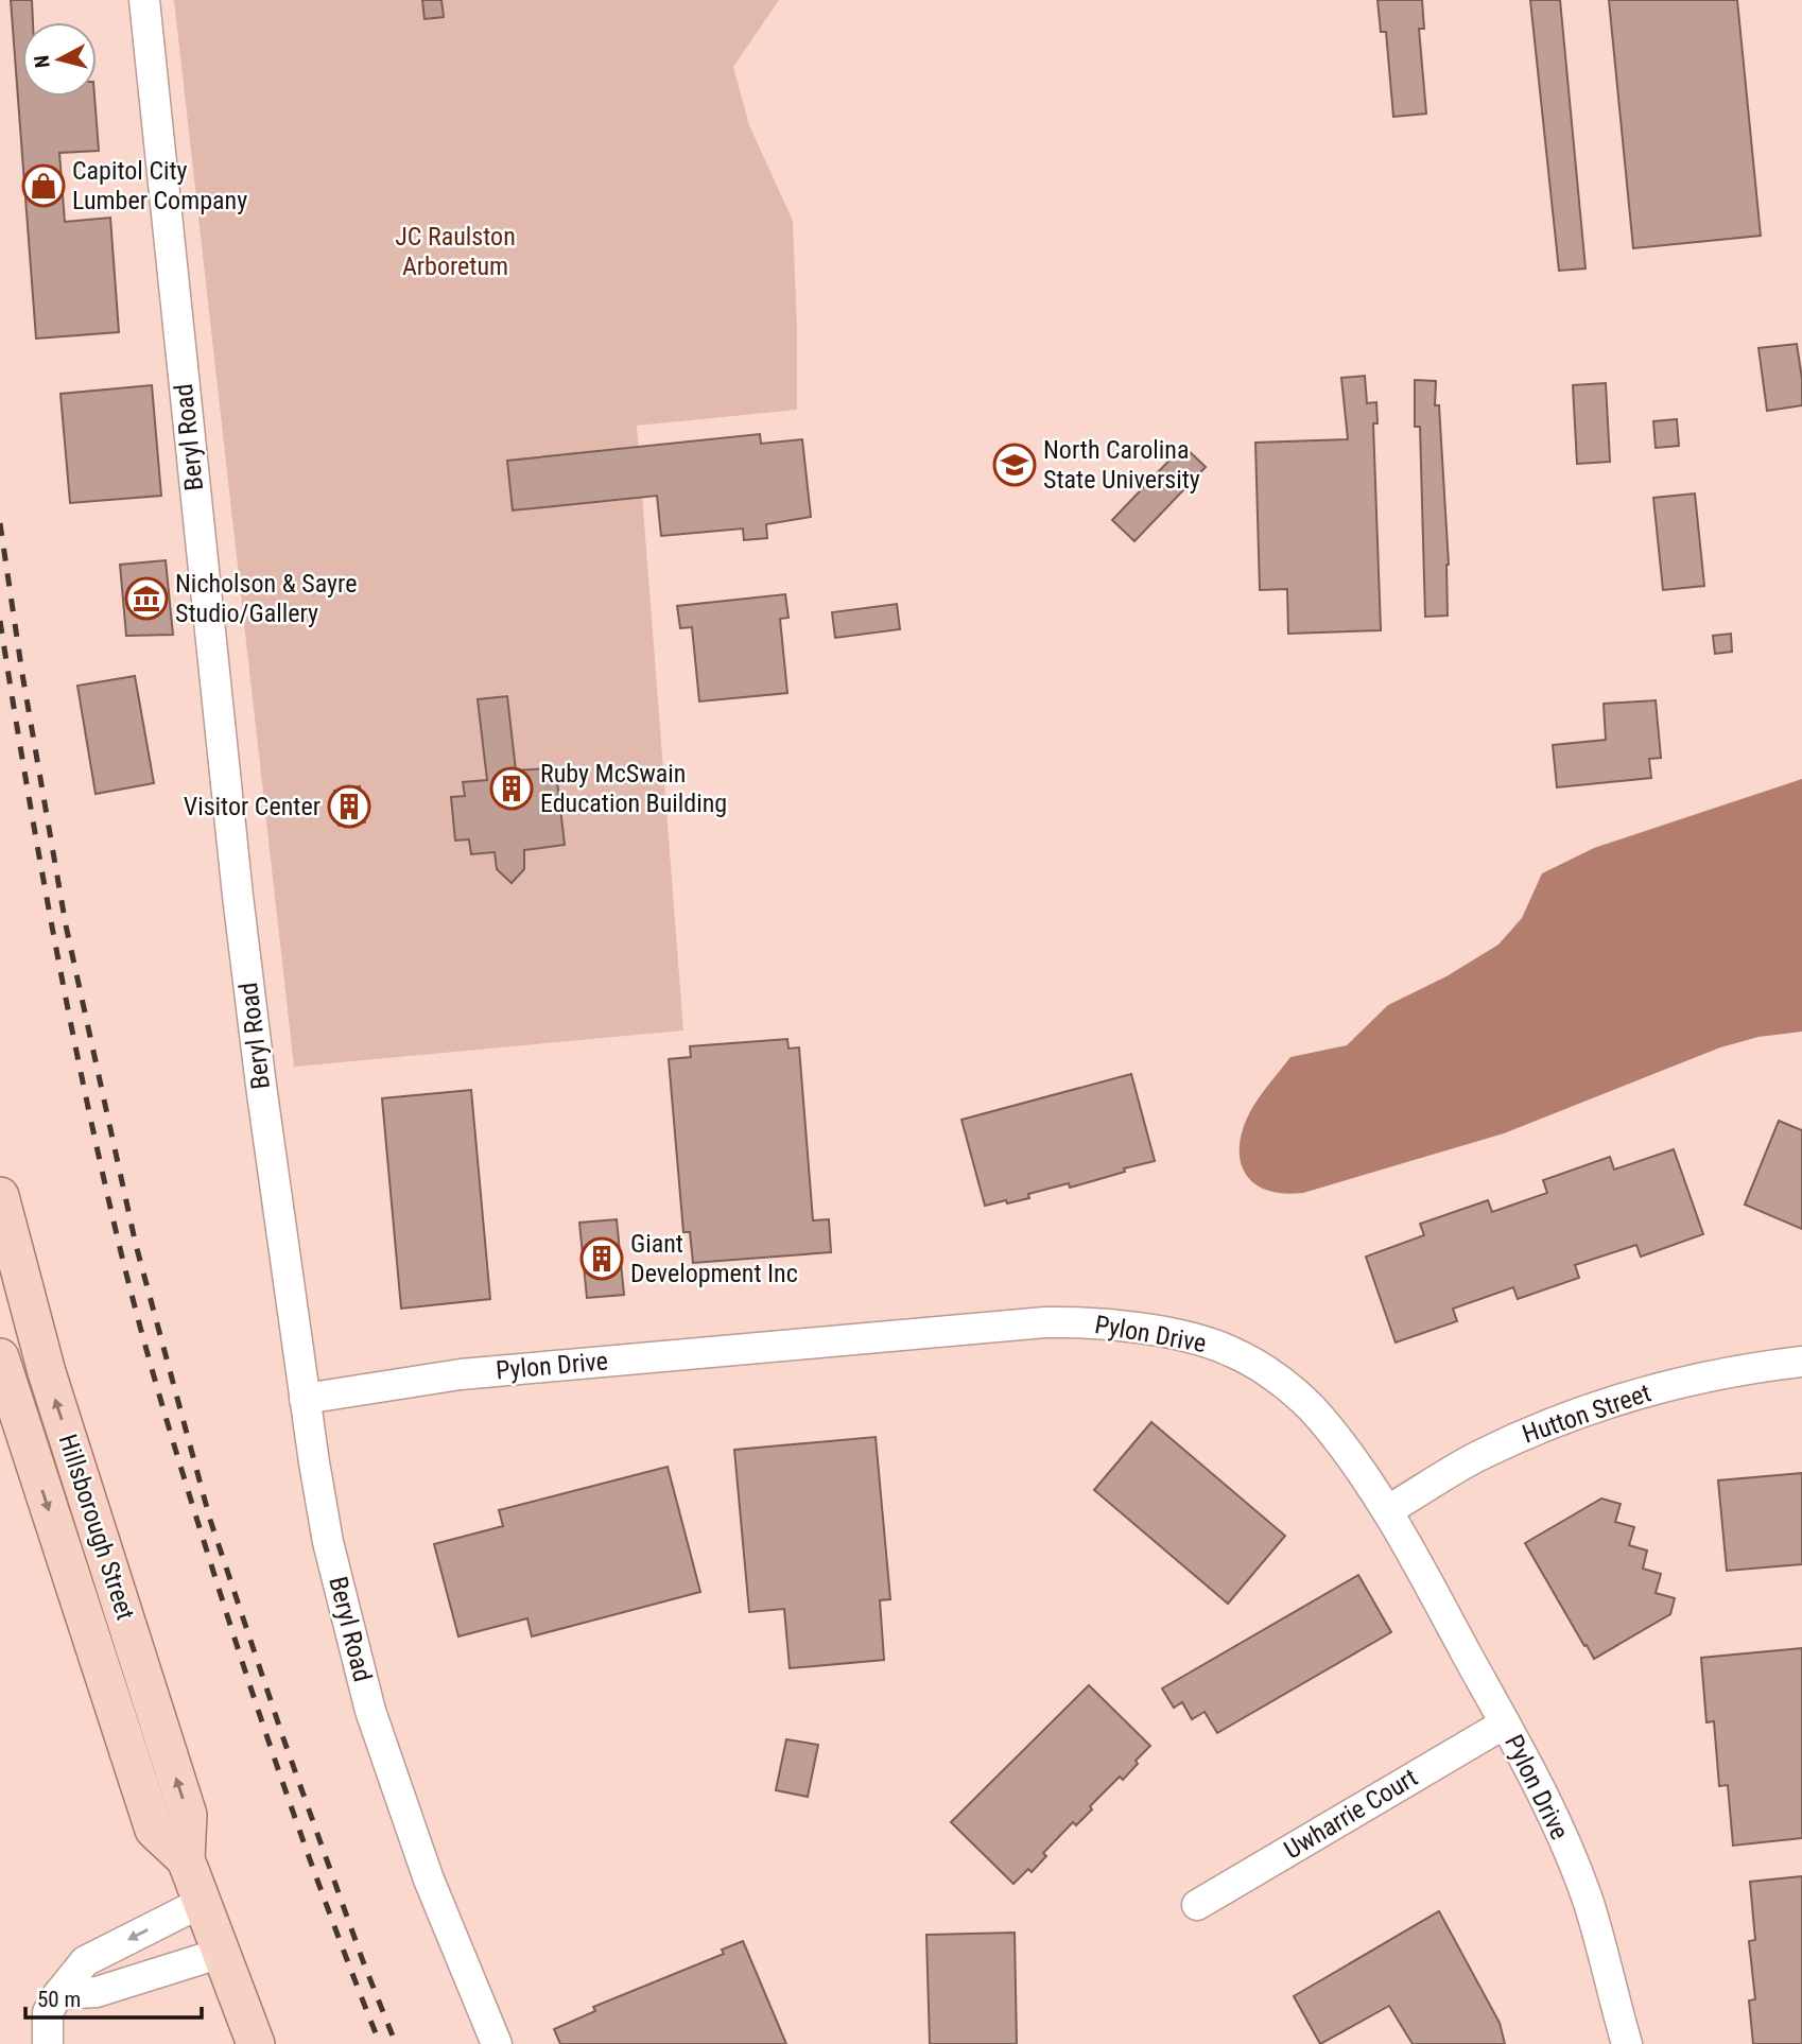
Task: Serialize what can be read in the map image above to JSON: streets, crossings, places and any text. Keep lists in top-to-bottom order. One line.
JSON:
{"streets":{"main road":["Hillsborough Street"],"street":["Beryl Road","Pylon Drive","Hutton Street","Uwharrie Court"]},"crossings":[["Beryl Road","Pylon Drive"],["Pylon Drive","Hutton Street"],["Pylon Drive","Uwharrie Court"]],"parks":["JC Raulston Arboretum"],"places":{"shop":["Capitol City Lumber Company"],"school or university":["North Carolina State University"],"museum":["Nicholson & Sayre Studio/Gallery"],"building":["Ruby McSwain Education Building","Visitor Center","Giant Development Inc"]},"scale_bar":"50 m","north":"left"}
